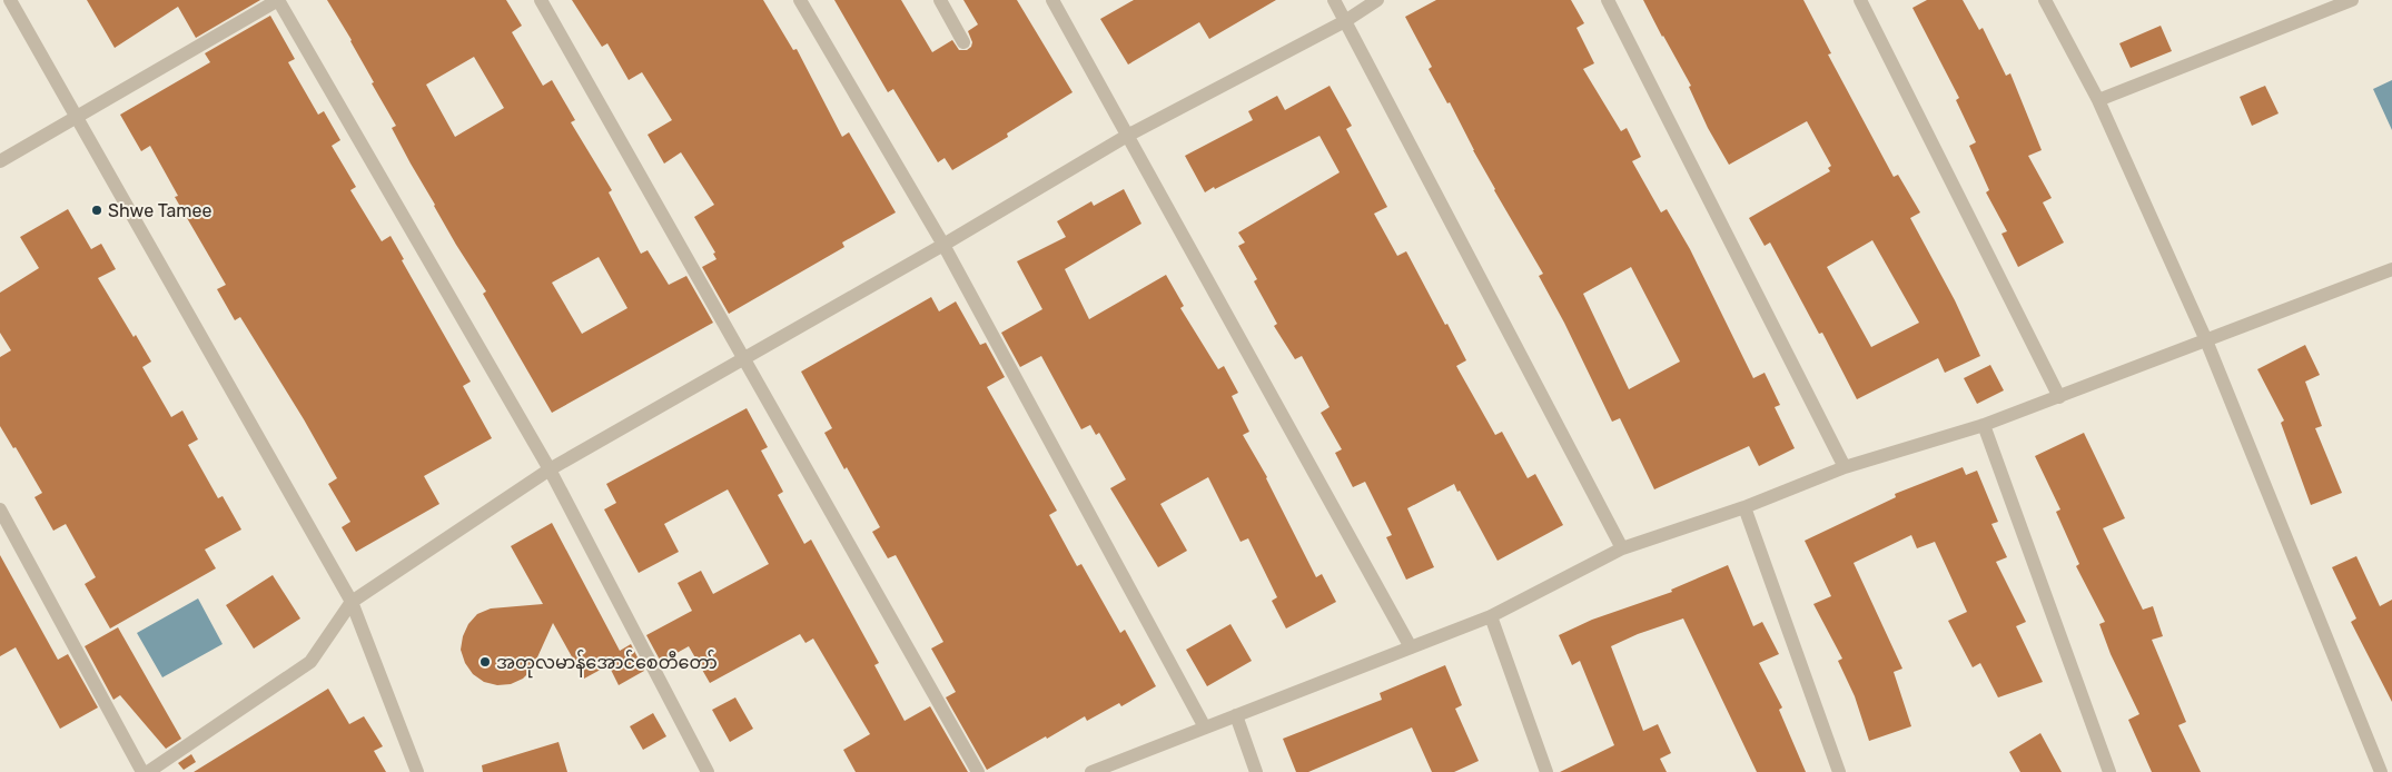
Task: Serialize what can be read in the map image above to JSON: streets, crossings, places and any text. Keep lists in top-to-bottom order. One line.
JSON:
{"places":["Shwe Tamee","အတုလမာန်အောင်စေတီတော်"]}
